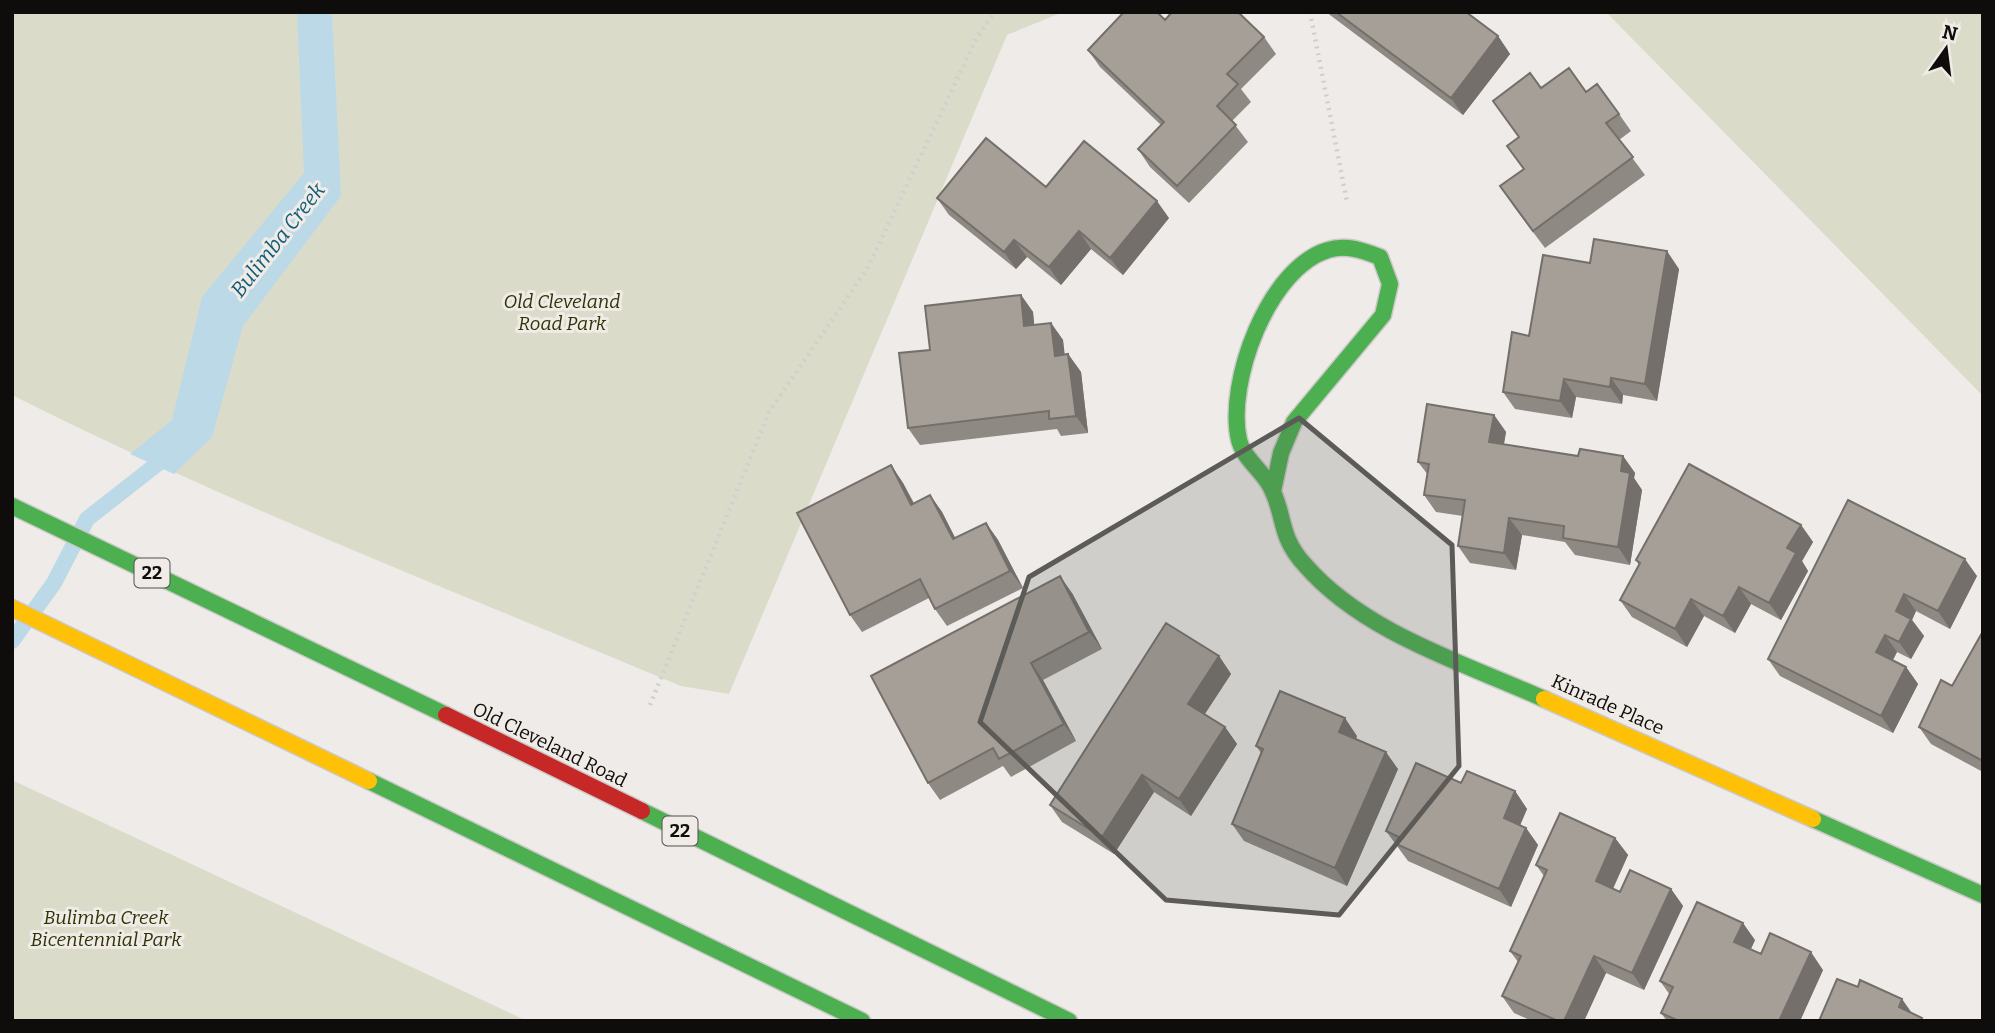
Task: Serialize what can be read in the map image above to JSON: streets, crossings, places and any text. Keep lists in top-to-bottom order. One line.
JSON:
{"streets":{"main road":["22","Kinrade Place","Old Cleveland Road"]},"water":["Bulimba Creek"],"parks":["Old Cleveland Road Park","Bulimba Creek Bicentennial Park"],"north":"top"}
